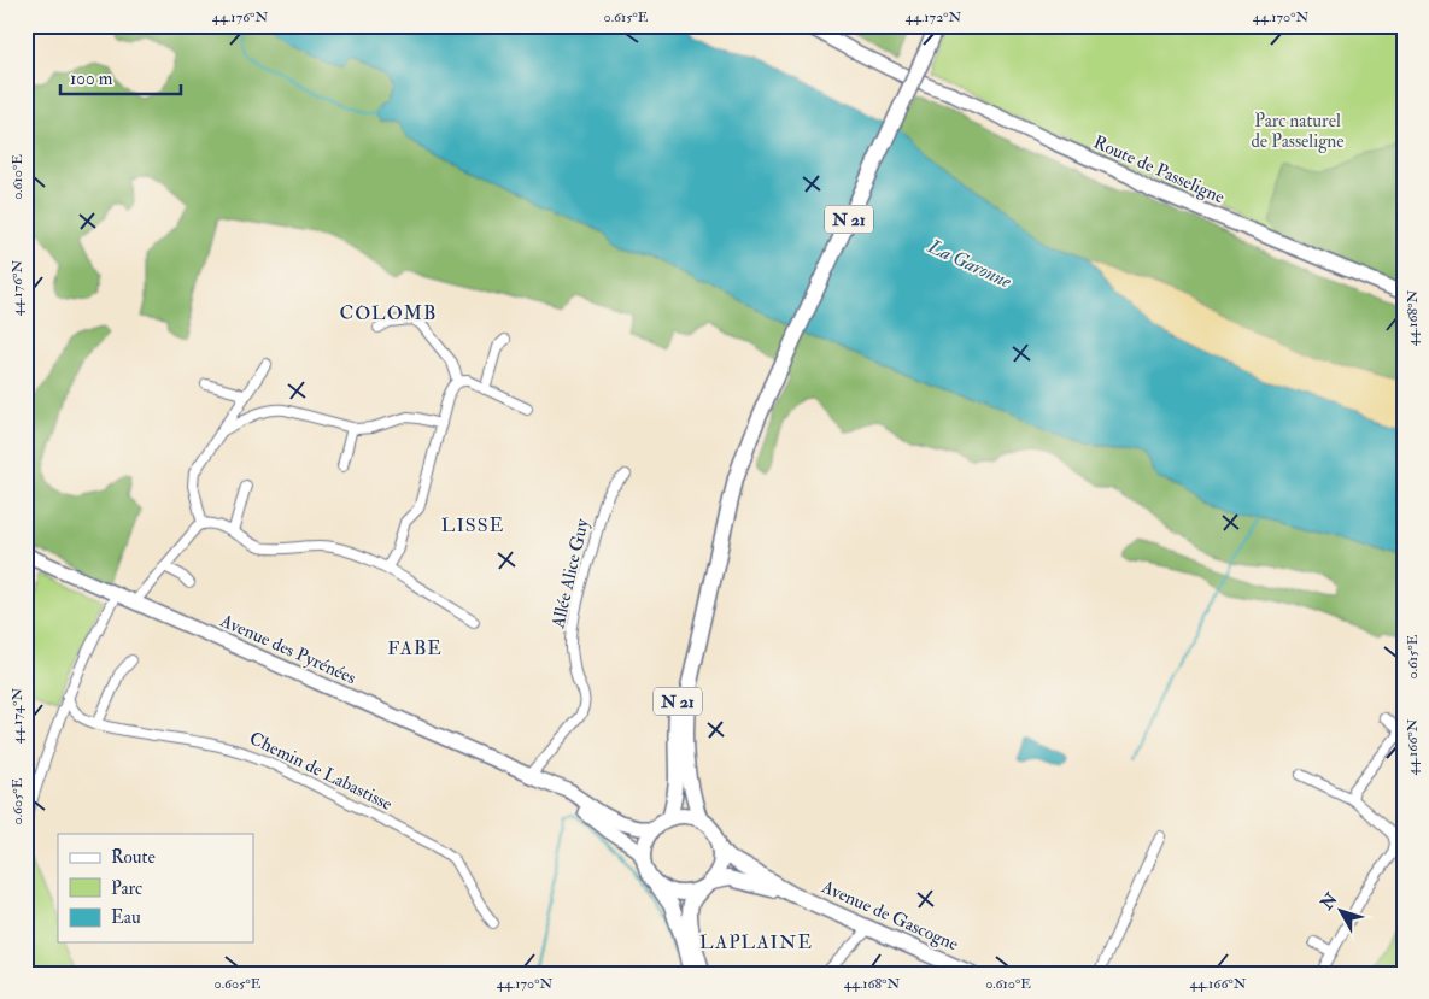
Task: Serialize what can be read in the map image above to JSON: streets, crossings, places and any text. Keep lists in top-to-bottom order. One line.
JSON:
{"streets":{"main road":["Route de Passeligne","N 21","Avenue des Pyrénées","Avenue de Gascogne"],"street":["Allée Alice Guy","Chemin de Labastisse"]},"crossings":[["N 21","Avenue des Pyrénées"],["N 21","Avenue de Gascogne"],["Allée Alice Guy","Avenue des Pyrénées"],["Avenue des Pyrénées","Avenue de Gascogne"]],"districts":["COLOMB","LISSE","FABE","LAPLAINE"],"water":["La Garonne"],"parks":["Parc naturel de Passeligne"],"legend":["Route","Parc","Eau"],"scale_bar":"100 m","north":"top left","coordinates":["44.176°N","0.615°E","44.172°N","44.170°N","0.610°E","44.168°N","44.174°N","44.166°N","0.605°E"]}
